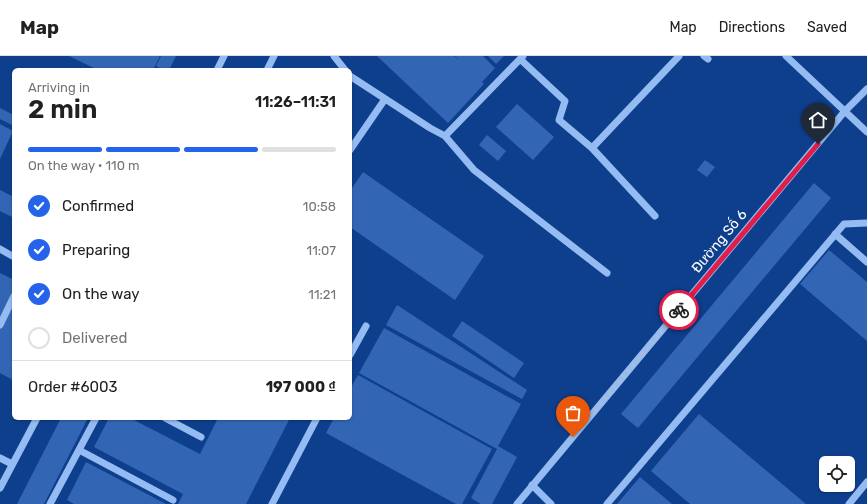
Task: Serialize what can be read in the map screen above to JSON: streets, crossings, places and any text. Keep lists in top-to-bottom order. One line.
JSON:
{"streets":{"street":["Đường Số 6"]},"page":{"header":"Map","nav":["Map","Directions","Saved"],"heading":["2 min","Arriving in","11:26–11:31"],"panel":["Order #6003","197 000 ₫"],"bar":"On the way · 110 m","list":[["Confirmed","10:58"],["Preparing","11:07"],["On the way","11:21"],"Delivered"]}}
